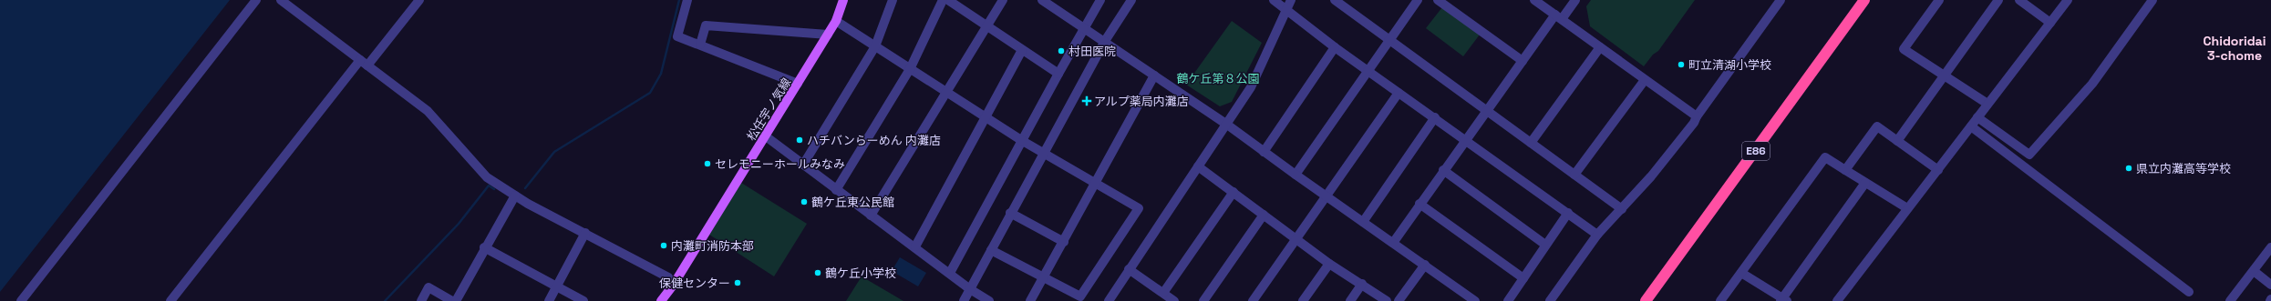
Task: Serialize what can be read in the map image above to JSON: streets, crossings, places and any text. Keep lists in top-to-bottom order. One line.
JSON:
{"streets":{"highway":["E86"],"main road":["松任宇ノ気線"]},"districts":["Chidoridai 3-chome"],"parks":["鶴ケ丘第８公園"],"places":{"other":["村田医院","町立清湖小学校","ハチバンらーめん 内灘店","セレモニーホールみなみ","県立内灘高等学校","鶴ケ丘東公民館","内灘町消防本部","鶴ケ丘小学校","保健センター"],"health":["アルプ薬局内灘店"]}}
